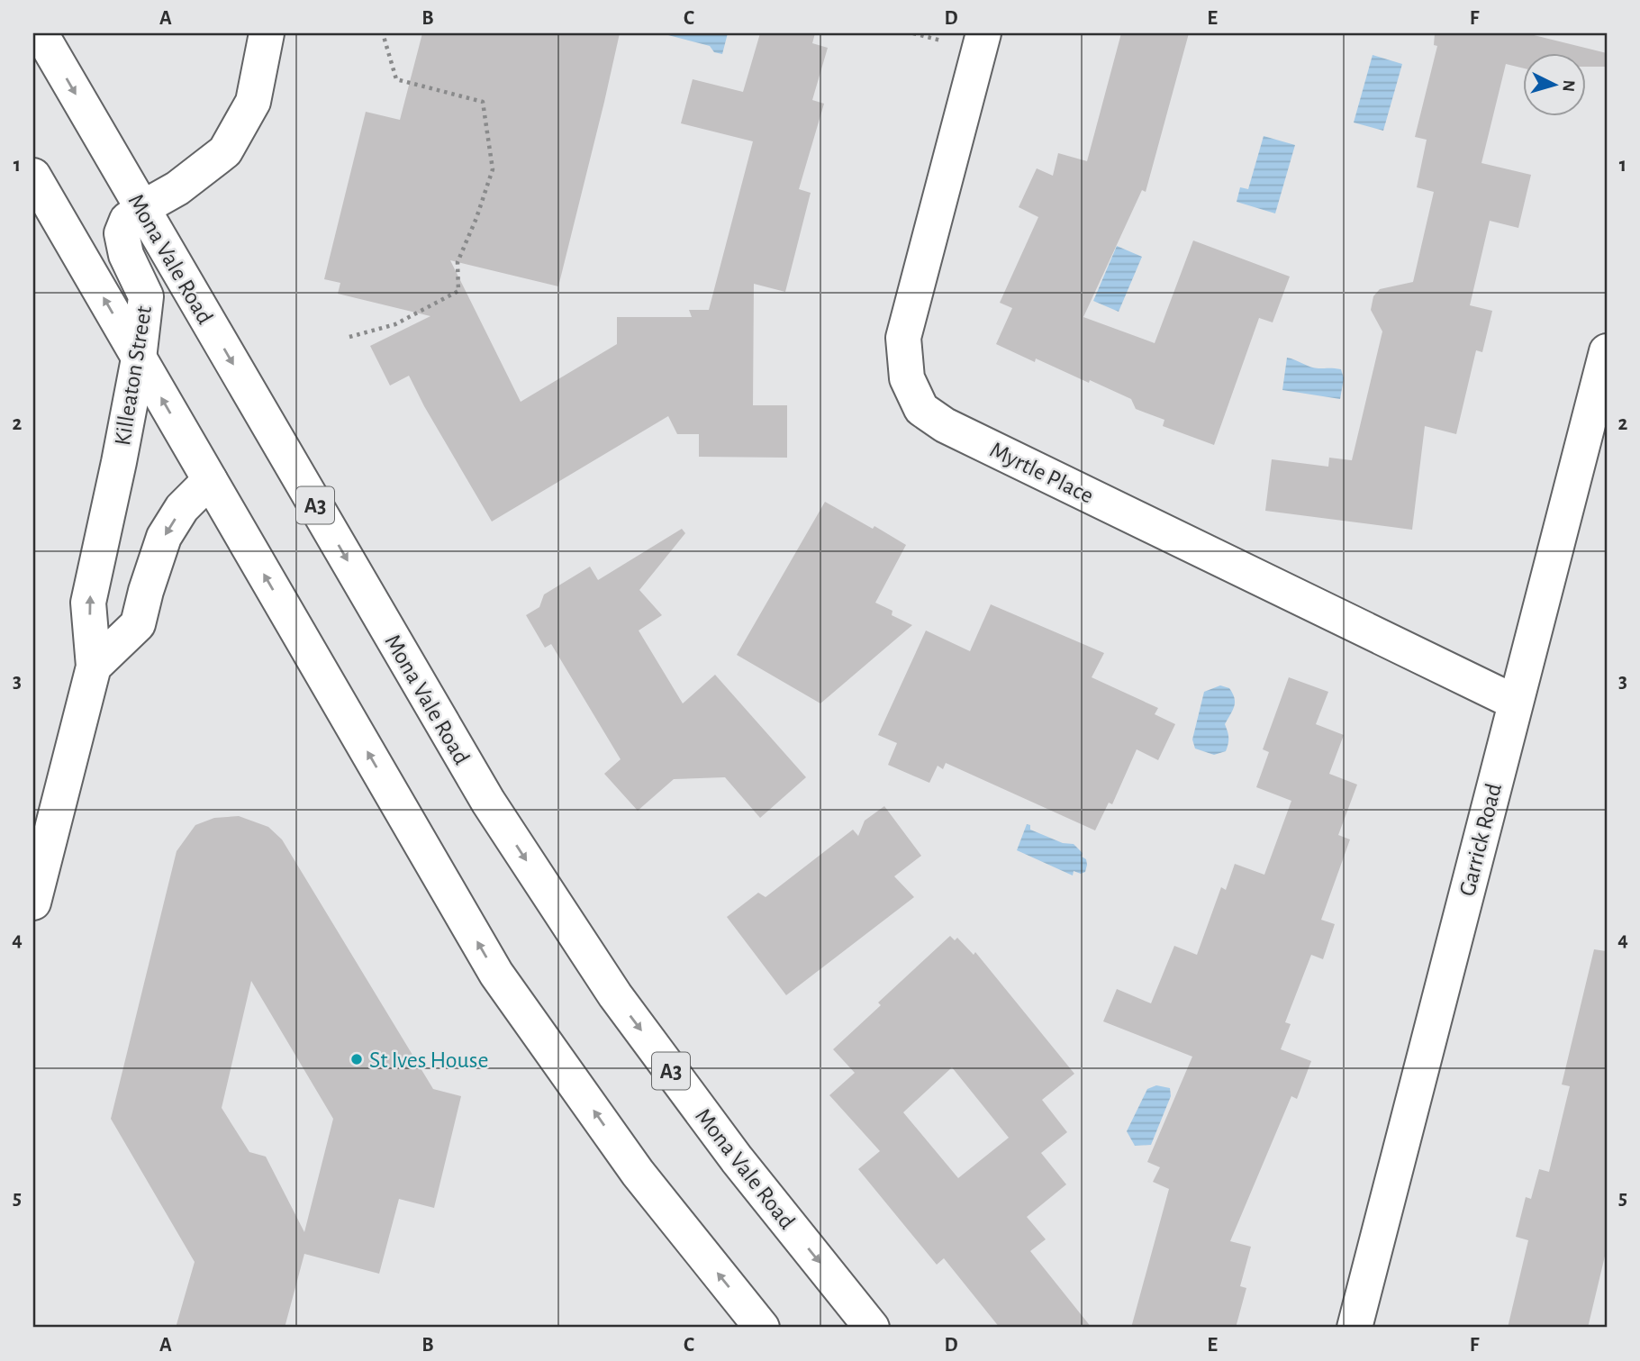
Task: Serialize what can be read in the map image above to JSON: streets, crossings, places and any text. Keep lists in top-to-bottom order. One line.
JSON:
{"streets":{"main road":["Mona Vale Road","Killeaton Street","Myrtle Place","A3","Garrick Road"]},"crossings":[["Mona Vale Road","Killeaton Street"],["Myrtle Place","Garrick Road"]],"places":["St Ives House"],"north":"right","grid":{"columns":["A","B","C","D","E","F"],"rows":["1","2","3","4","5"]}}
